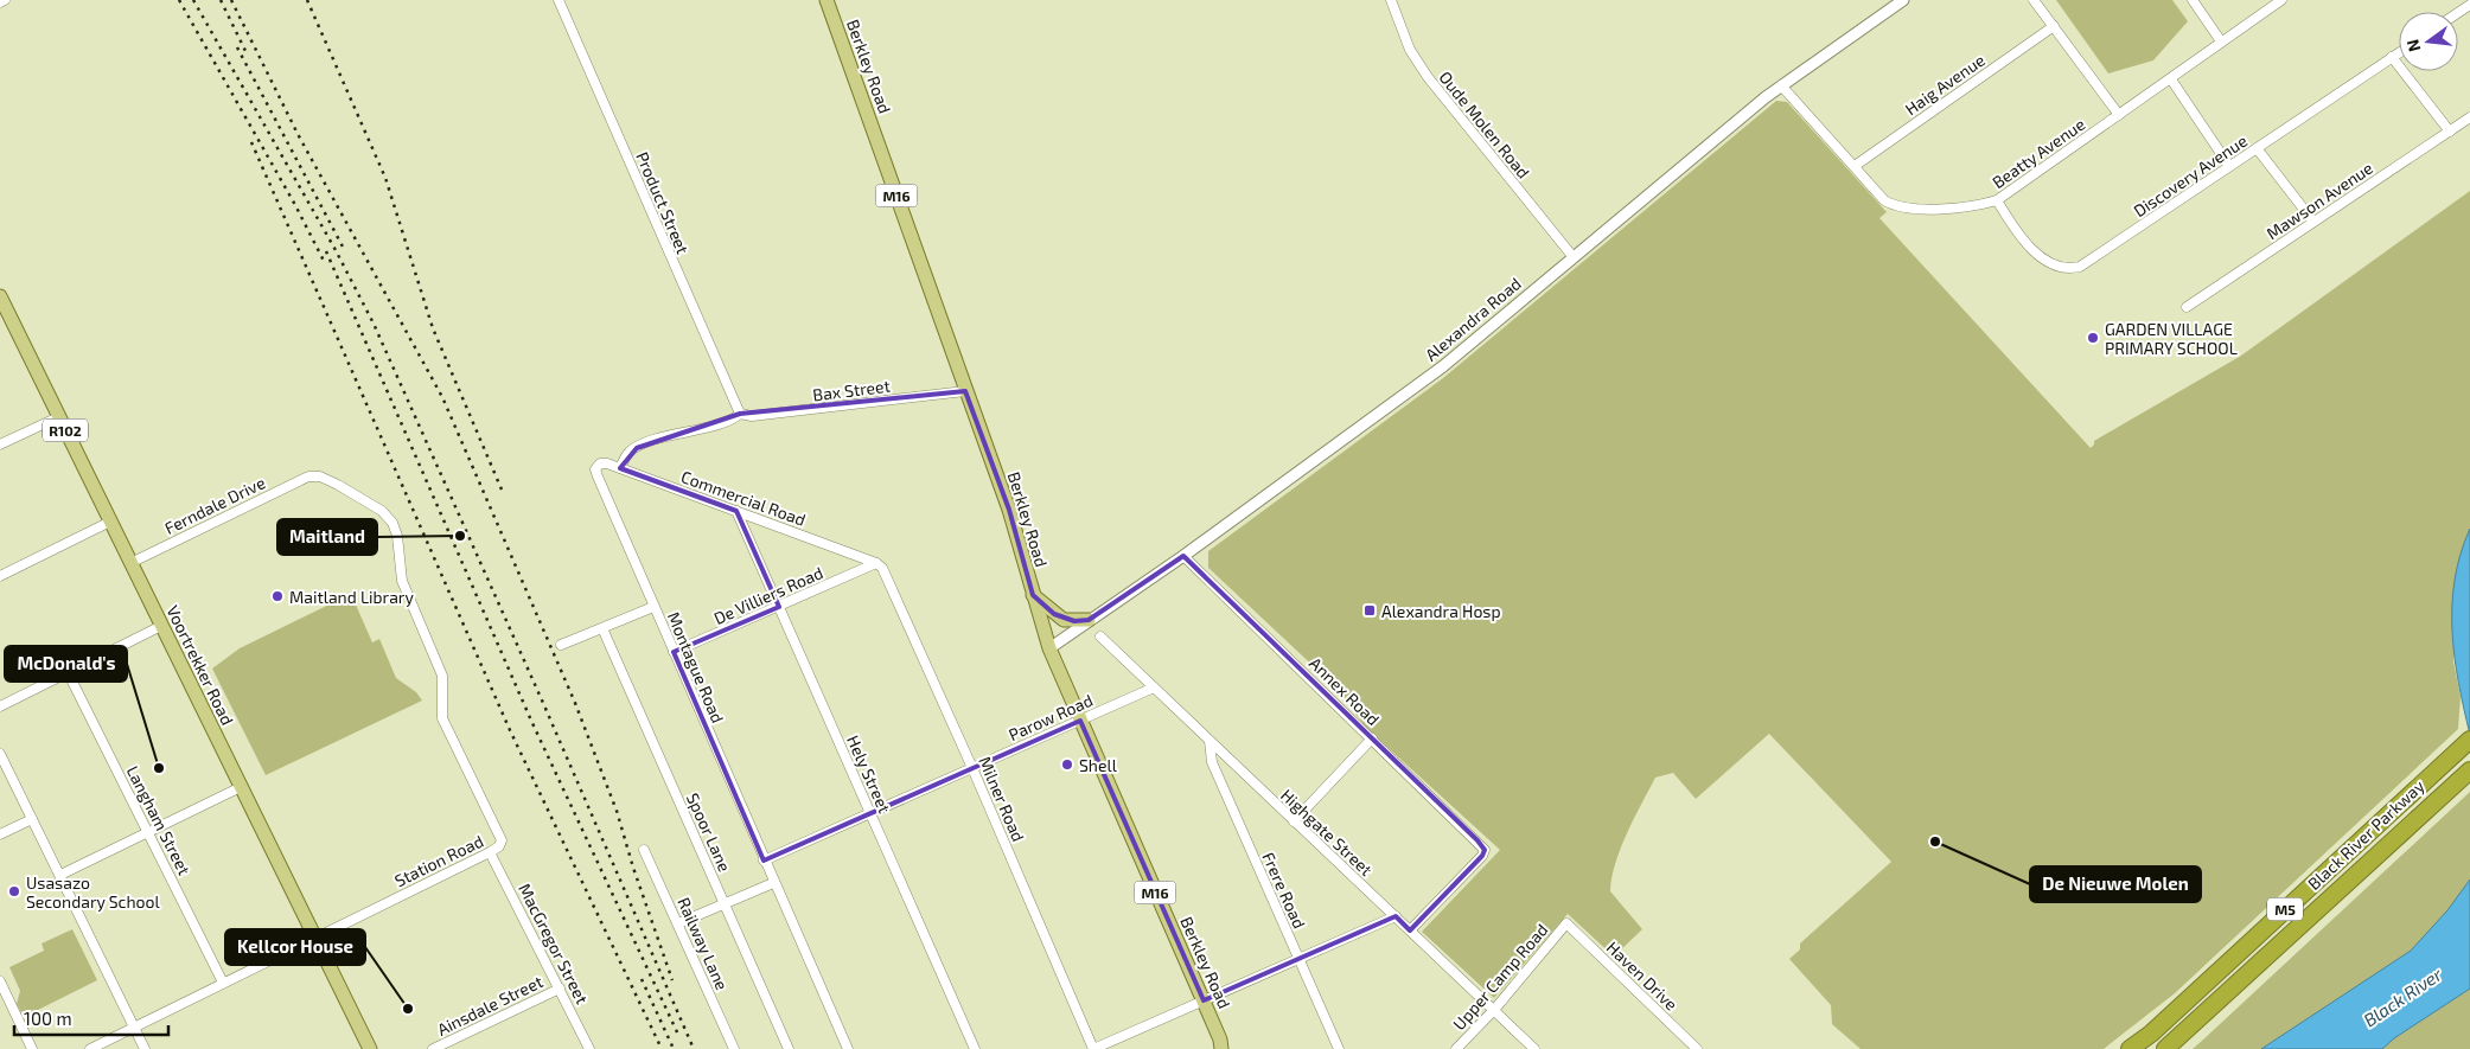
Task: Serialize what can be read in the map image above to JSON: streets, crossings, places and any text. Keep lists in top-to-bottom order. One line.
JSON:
{"streets":{"highway":["Black River Parkway","M5"],"main road":["Berkley Road","M16","R102","Voortrekker Road"],"street":["Haig Avenue","Oude Molen Road","Beatty Avenue","Discovery Avenue","Mawson Avenue","Product Street","Alexandra Road","Bax Street","Commercial Road","Ferndale Drive","De Villiers Road","Montague Road","Annex Road","Parow Road","Hely Street","Milner Road","Langham Street","Spoor Lane","Highgate Street","Station Road","Frere Road","MacGregor Street","Railway Lane","Haven Drive","Upper Camp Road","Ainsdale Street"]},"crossings":[["Berkley Road","Alexandra Road"],["Berkley Road","Bax Street"],["Berkley Road","Parow Road"],["Haig Avenue","Beatty Avenue"],["Oude Molen Road","Alexandra Road"],["Beatty Avenue","Discovery Avenue"],["Beatty Avenue","Alexandra Road"],["Product Street","Bax Street"],["Alexandra Road","Annex Road"],["Bax Street","Commercial Road"],["Commercial Road","De Villiers Road"],["Commercial Road","Montague Road"],["Commercial Road","Hely Street"],["Commercial Road","Milner Road"],["Ferndale Drive","Voortrekker Road"],["Ferndale Drive","Station Road"],["De Villiers Road","Montague Road"],["De Villiers Road","Hely Street"],["De Villiers Road","Milner Road"],["Voortrekker Road","Station Road"],["Montague Road","Parow Road"],["Annex Road","Highgate Street"],["Parow Road","Hely Street"],["Parow Road","Milner Road"],["Parow Road","Highgate Street"],["Langham Street","Station Road"],["Highgate Street","Frere Road"],["Highgate Street","Upper Camp Road"],["Station Road","MacGregor Street"],["MacGregor Street","Ainsdale Street"],["Haven Drive","Upper Camp Road"]],"water":["Black River"],"places":{"other":["GARDEN VILLAGE PRIMARY SCHOOL","Maitland","Maitland Library","Shell","McDonald's","De Nieuwe Molen","Usasazo Secondary School","Kellcor House"],"transit":["Alexandra Hosp"]},"scale_bar":"100 m","north":"left"}
